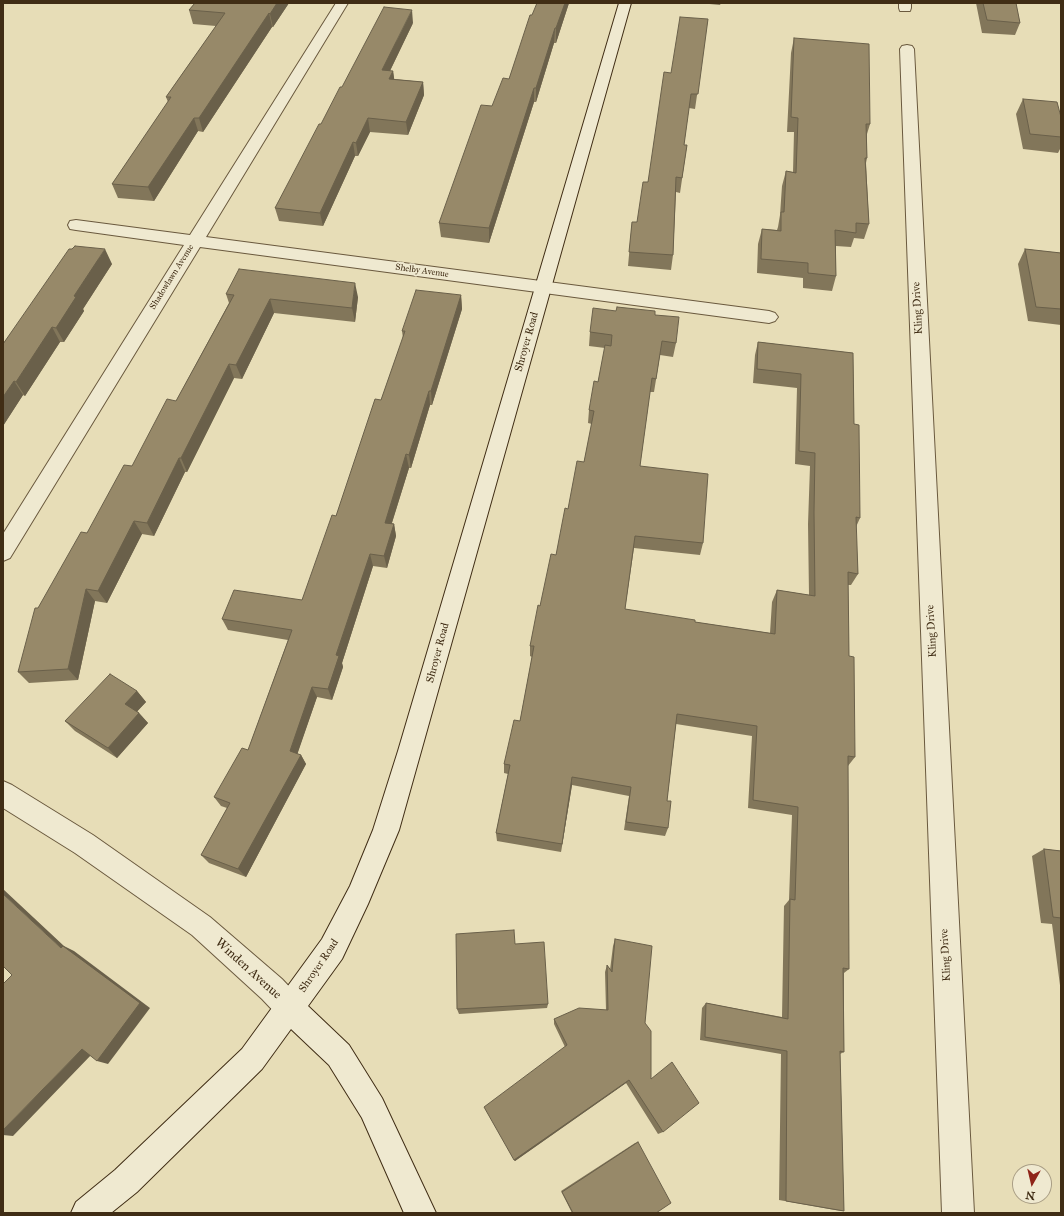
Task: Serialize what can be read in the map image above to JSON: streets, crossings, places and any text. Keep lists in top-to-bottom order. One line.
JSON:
{"streets":{"street":["Shelby Avenue","Shadowlawn Avenue","Kling Drive","Shroyer Road","Winden Avenue"]},"crossings":[["Shelby Avenue","Shadowlawn Avenue"],["Shelby Avenue","Shroyer Road"],["Shroyer Road","Winden Avenue"]],"north":"bottom"}
